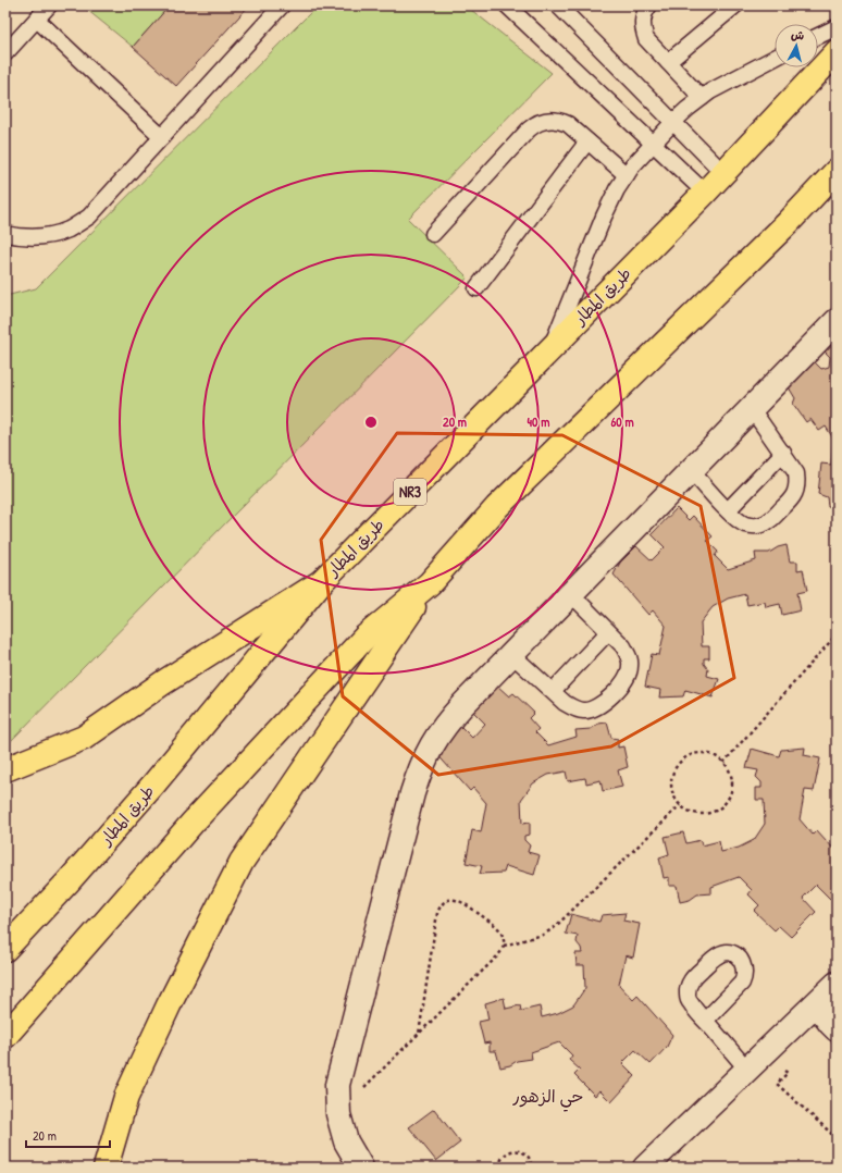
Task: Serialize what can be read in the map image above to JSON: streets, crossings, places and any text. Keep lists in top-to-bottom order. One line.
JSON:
{"streets":{"highway":["طريق المطار","NR3"]},"districts":["حي الزهور"],"scale_bar":"20 m","north":"top","rings":["20 m","40 m","60 m"]}
